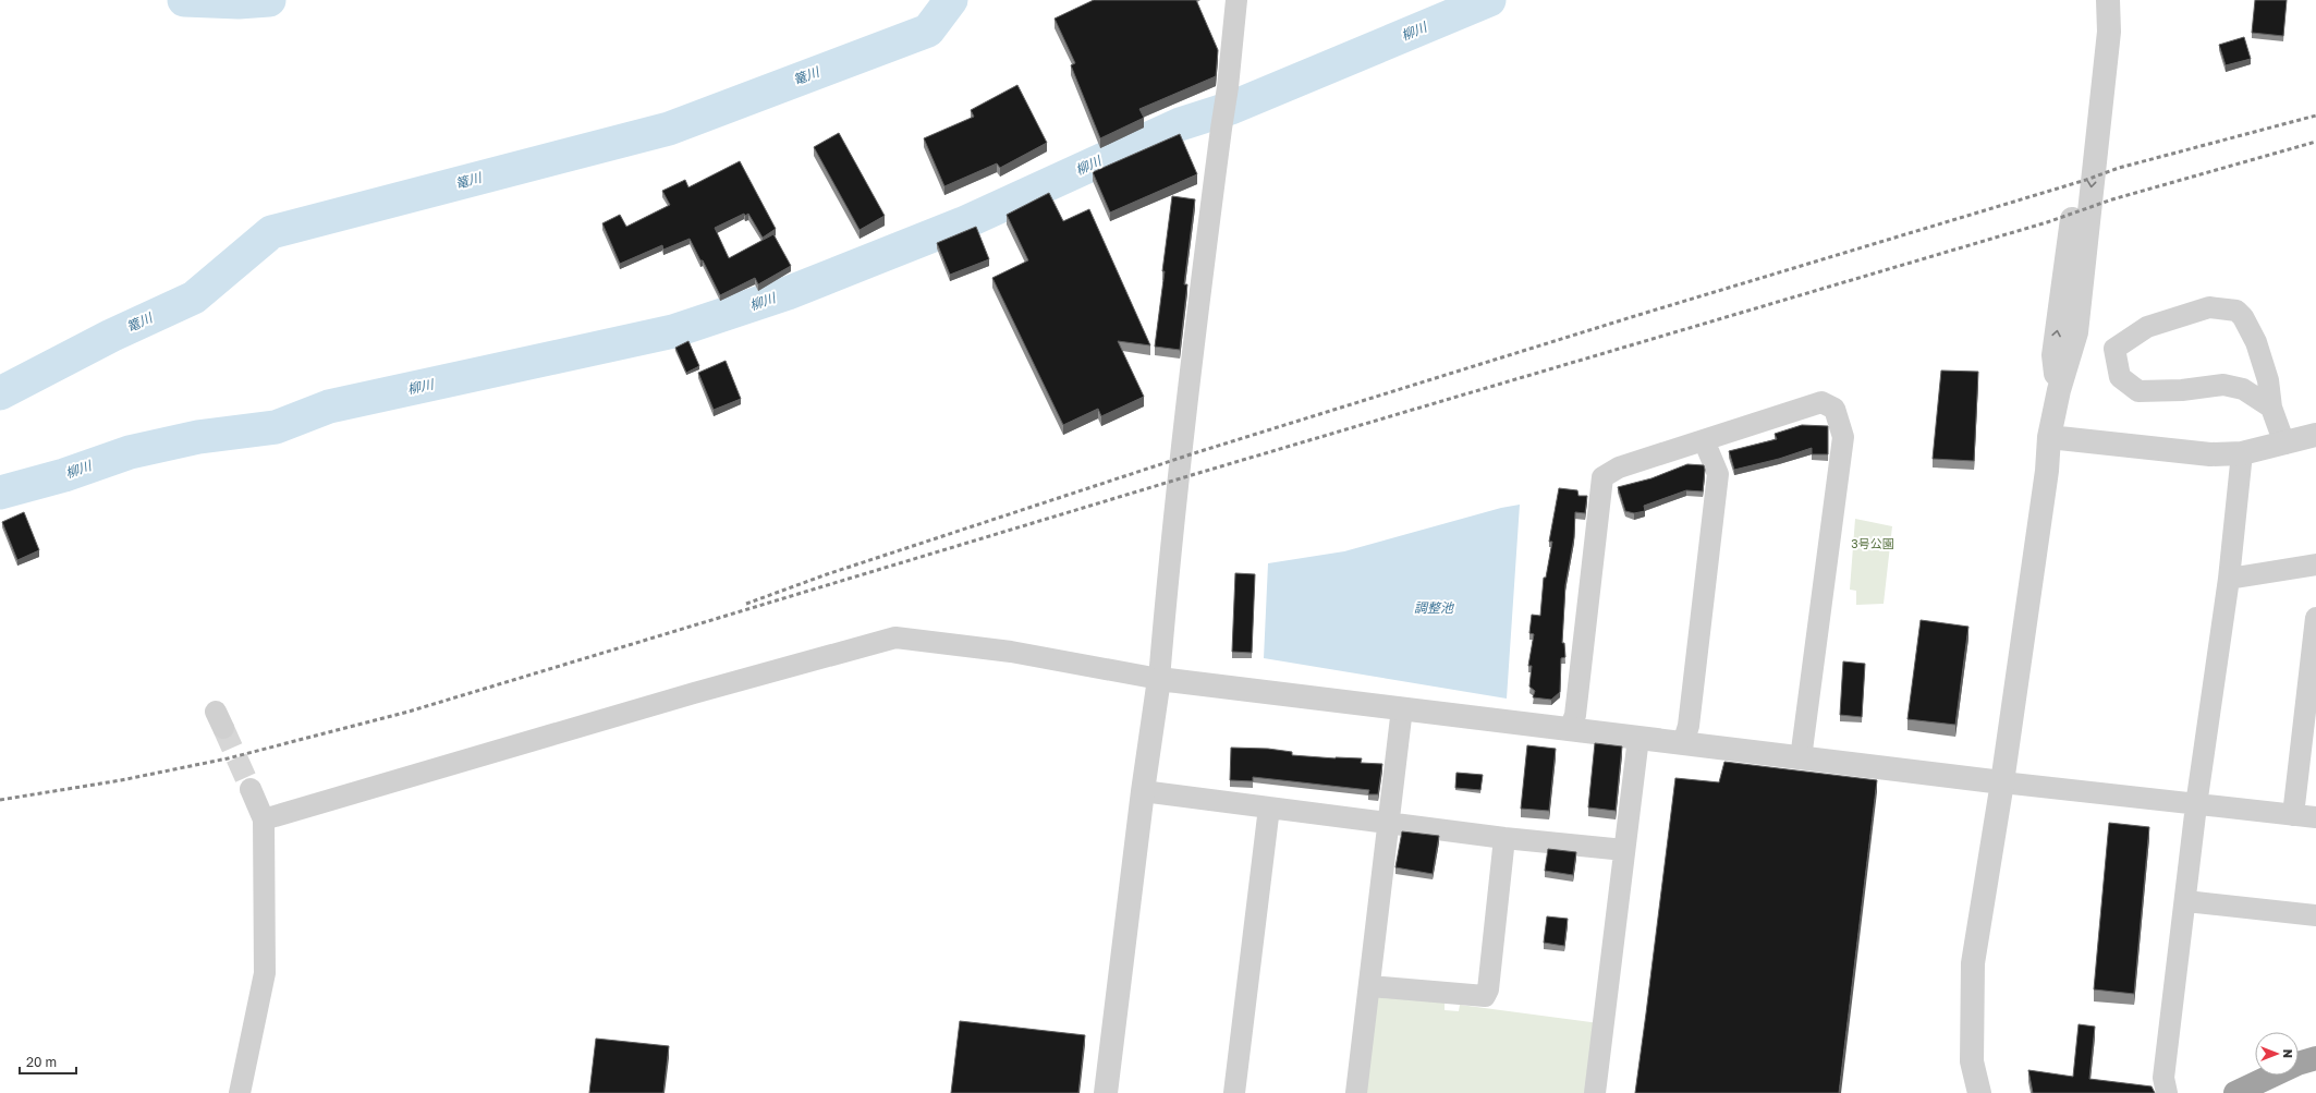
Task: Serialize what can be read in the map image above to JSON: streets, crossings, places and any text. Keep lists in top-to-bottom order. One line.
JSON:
{"water":["柳川","篭川","調整池"],"parks":["3号公園"],"scale_bar":"20 m","north":"right"}
